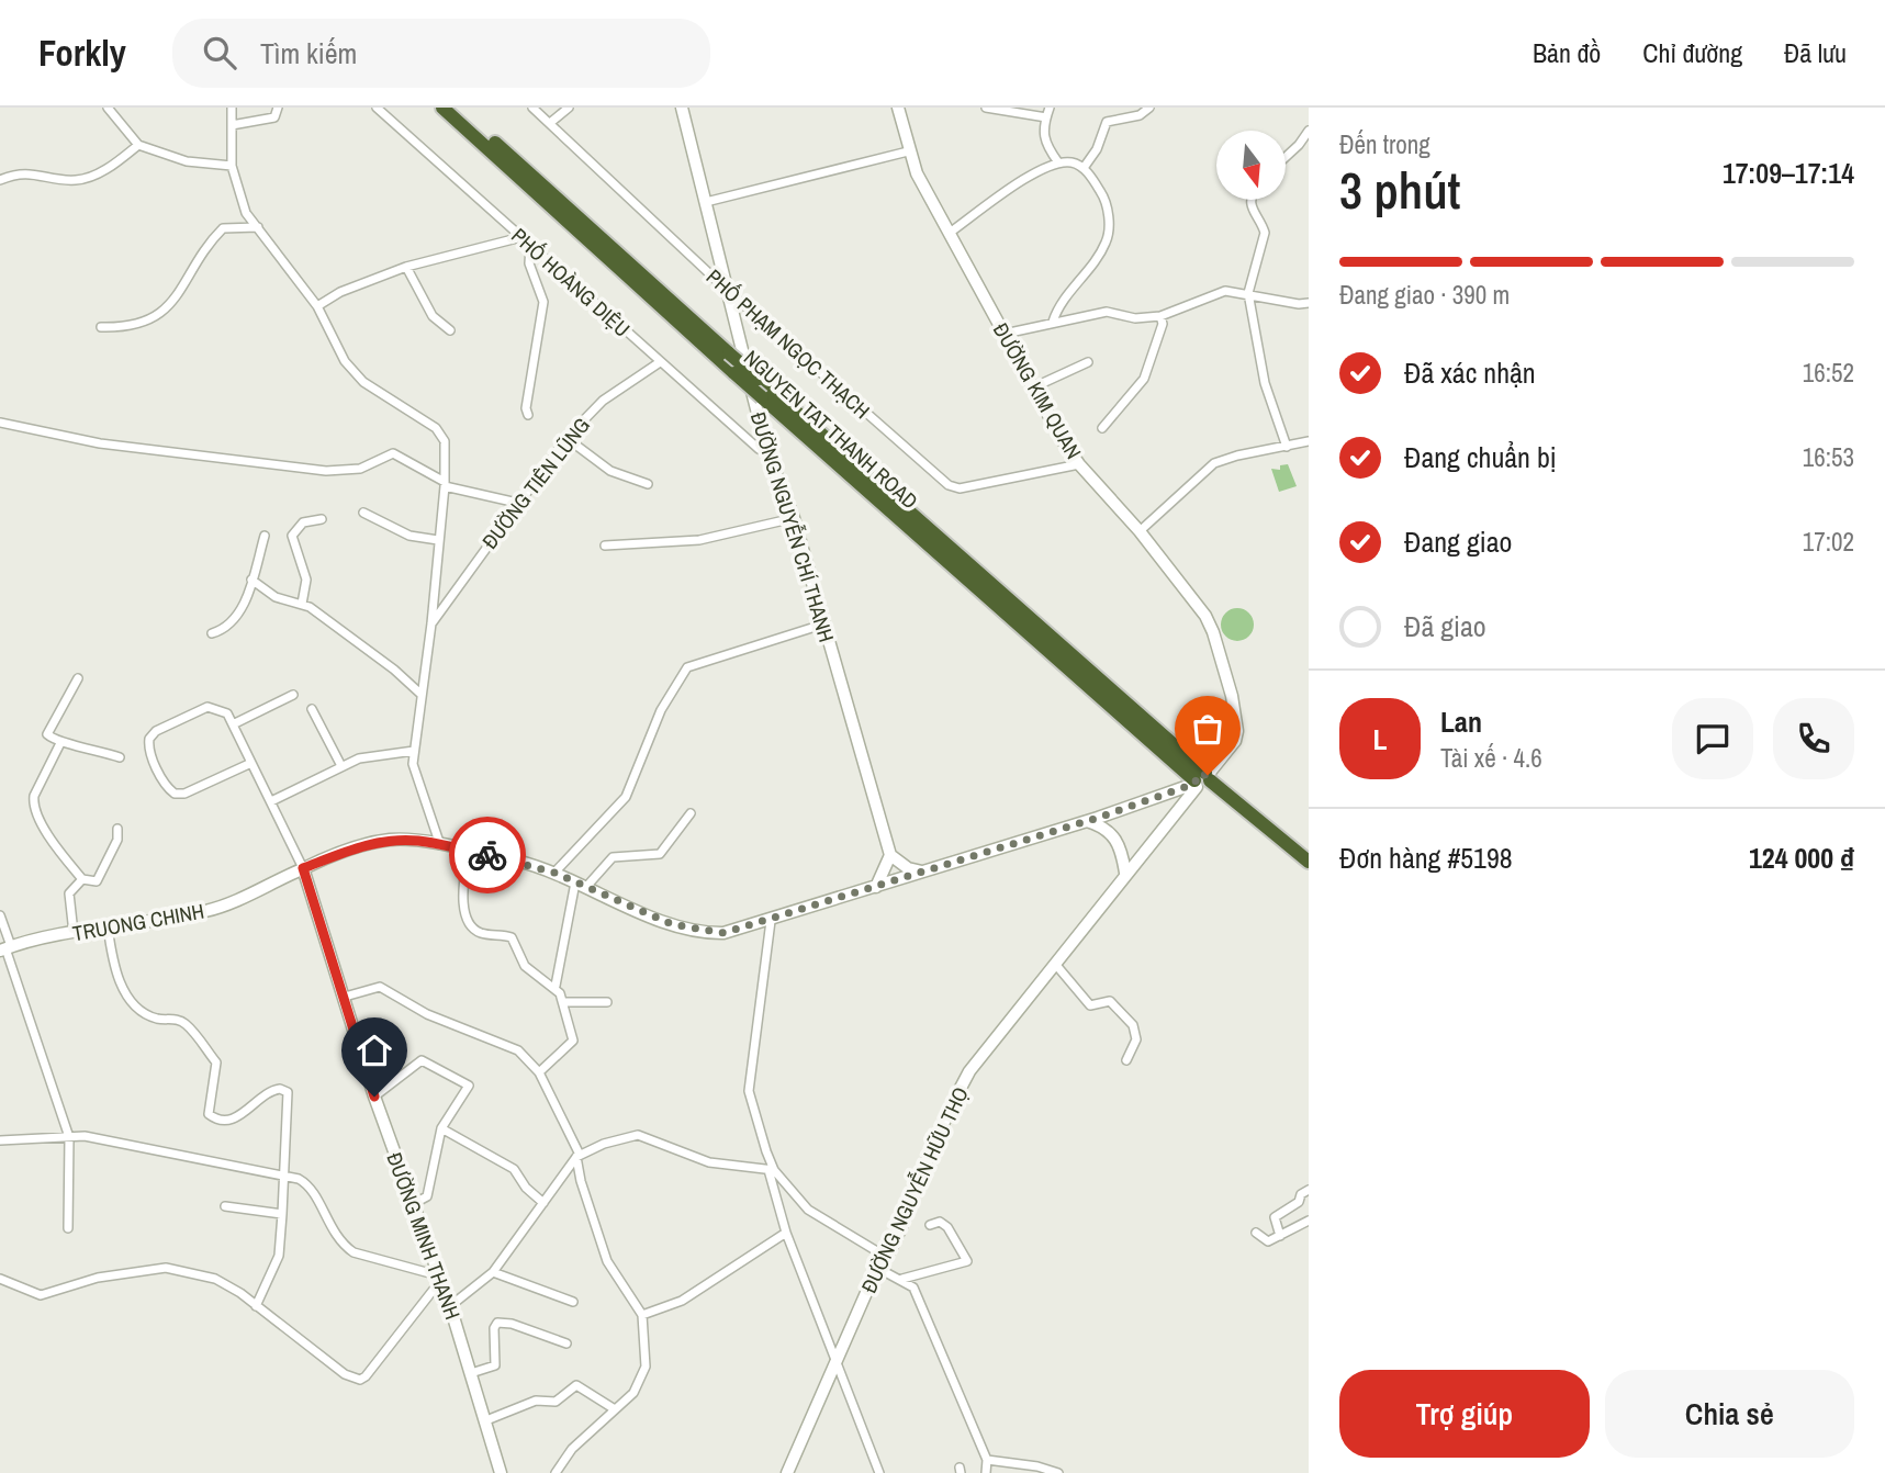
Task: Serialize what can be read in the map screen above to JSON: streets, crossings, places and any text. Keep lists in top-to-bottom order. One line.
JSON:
{"streets":{"highway":["NGUYEN TAT THANH ROAD"],"main road":["ĐƯỜNG KIM QUAN","ĐƯỜNG NGUYỄN CHÍ THANH","TRUONG CHINH","ĐƯỜNG NGUYỄN HỮU THỌ","ĐƯỜNG MINH THANH"],"street":["PHỐ HOÀNG DIỆU","PHỐ PHẠM NGỌC THẠCH","ĐƯỜNG TIÊN LŨNG"]},"crossings":[["PHỐ HOÀNG DIỆU","ĐƯỜNG TIÊN LŨNG"],["PHỐ HOÀNG DIỆU","ĐƯỜNG NGUYỄN CHÍ THANH"],["PHỐ PHẠM NGỌC THẠCH","ĐƯỜNG KIM QUAN"],["PHỐ PHẠM NGỌC THẠCH","ĐƯỜNG NGUYỄN CHÍ THANH"],["ĐƯỜNG KIM QUAN","NGUYEN TAT THANH ROAD"],["ĐƯỜNG KIM QUAN","TRUONG CHINH"],["ĐƯỜNG KIM QUAN","ĐƯỜNG NGUYỄN HỮU THỌ"],["NGUYEN TAT THANH ROAD","TRUONG CHINH"],["NGUYEN TAT THANH ROAD","ĐƯỜNG NGUYỄN HỮU THỌ"],["TRUONG CHINH","ĐƯỜNG NGUYỄN HỮU THỌ"],["TRUONG CHINH","ĐƯỜNG MINH THANH"]],"north":"bottom","page":{"header":"Forkly","search":"Tìm kiếm","nav":["Bản đồ","Chỉ đường","Đã lưu"],"heading":["3 phút","Đến trong","17:09–17:14"],"panel":["Lan","Tài xế · 4.6","Đơn hàng #5198","124 000 ₫"],"bar":"Đang giao · 390 m","list":[["Đã xác nhận","16:52"],["Đang chuẩn bị","16:53"],["Đang giao","17:02"],"Đã giao"],"round":"L","buttons":["Trợ giúp","Chia sẻ"]}}
